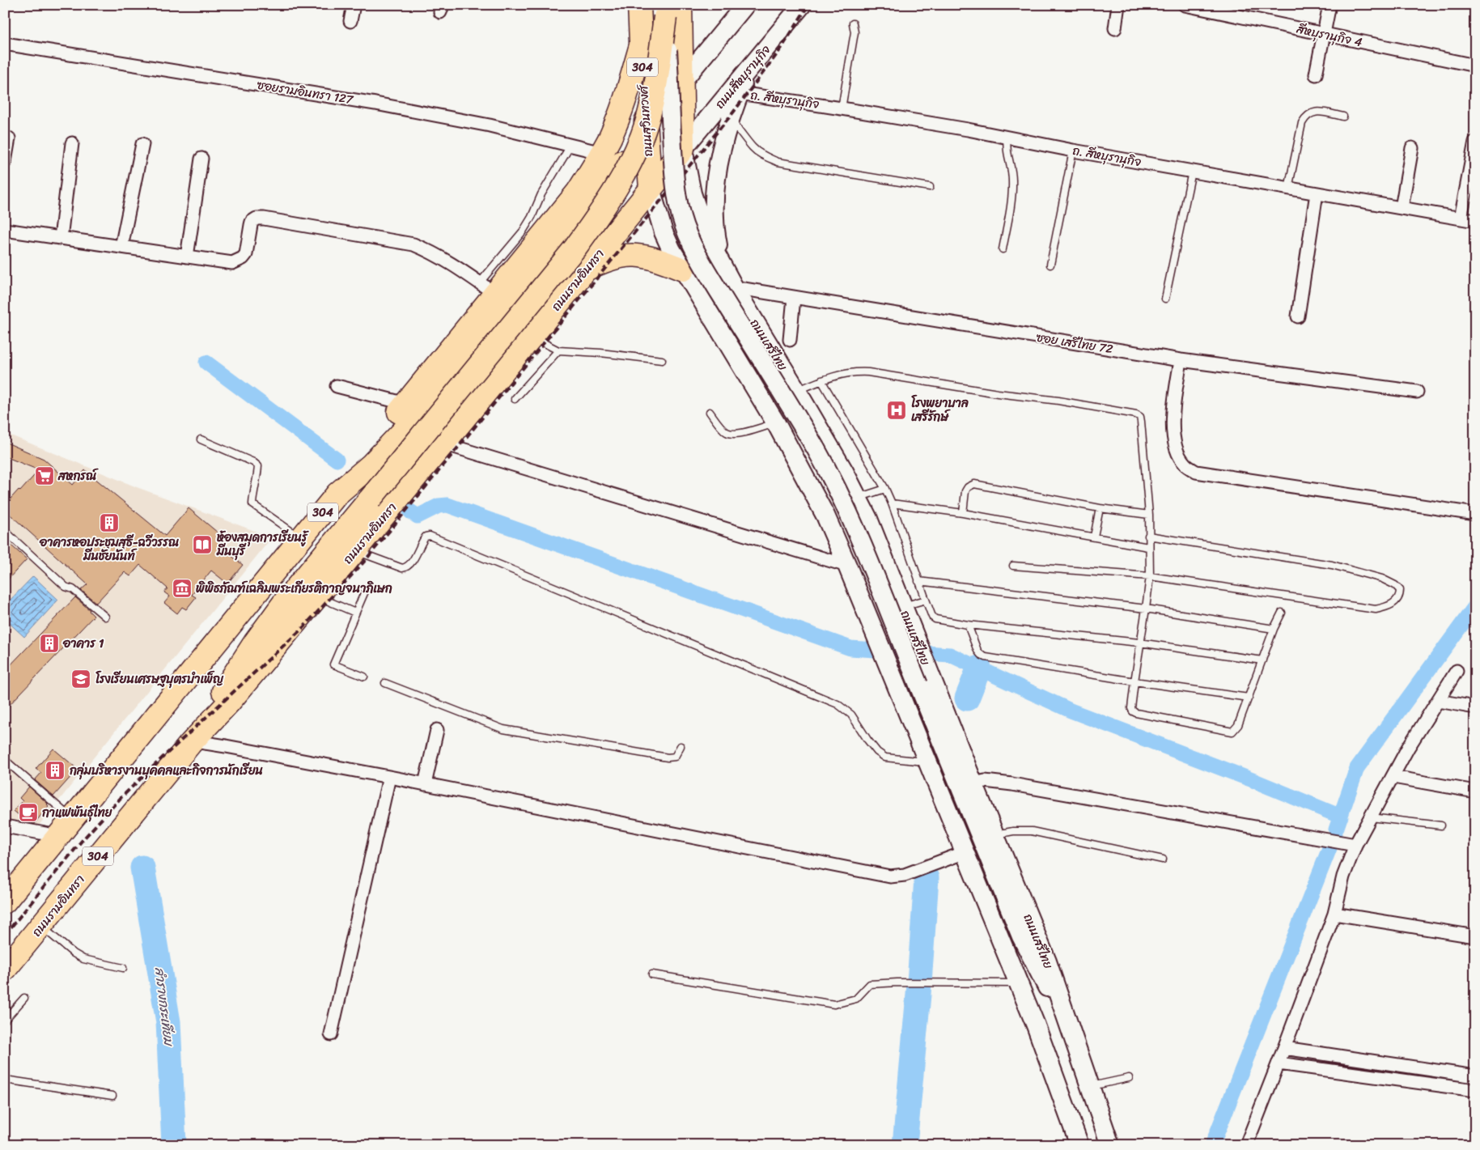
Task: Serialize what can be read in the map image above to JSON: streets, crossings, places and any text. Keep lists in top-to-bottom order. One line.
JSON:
{"streets":{"highway":["304","ถนนสุวินทวงศ์","ถนนรามอินทรา"],"main road":["ถนนสีหบุรานุกิจ","ถนนเสรีไทย"],"street":["สีหบุรานุกิจ 4","ซอยรามอินทรา 127","ถ. สีหบุรานุกิจ","ซอย เสรีไทย 72"]},"crossings":[["304","ถนนสุวินทวงศ์"],["ถนนสีหบุรานุกิจ","ถนนรามอินทรา"],["ถนนสีหบุรานุกิจ","ถนนเสรีไทย"],["ถนนสุวินทวงศ์","ถนนรามอินทรา"],["ถนนรามอินทรา","ถนนเสรีไทย"],["ซอย เสรีไทย 72","ถนนเสรีไทย"]],"water":["ลำรางกระเทียม"],"places":{"hospital":["โรงพยาบาล เสรีรักษ์"],"supermarket":["สหกรณ์"],"building":["อาคารหอประชุมสุธี-ฉวีวรรณ มีนชัยนันท์","อาคาร 1","กลุ่มบริหารงานบุคคลและกิจการนักเรียน"],"library":["ห้องสมุดการเรียนรู้ มีนบุรี"],"museum":["พิพิธภัณฑ์เฉลิมพระเกียรติกาญจนาภิเษก"],"school or university":["โรงเรียนเศรษฐบุตรบำเพ็ญ"],"cafe":["กาแฟพันธ์ุไทย"]}}
